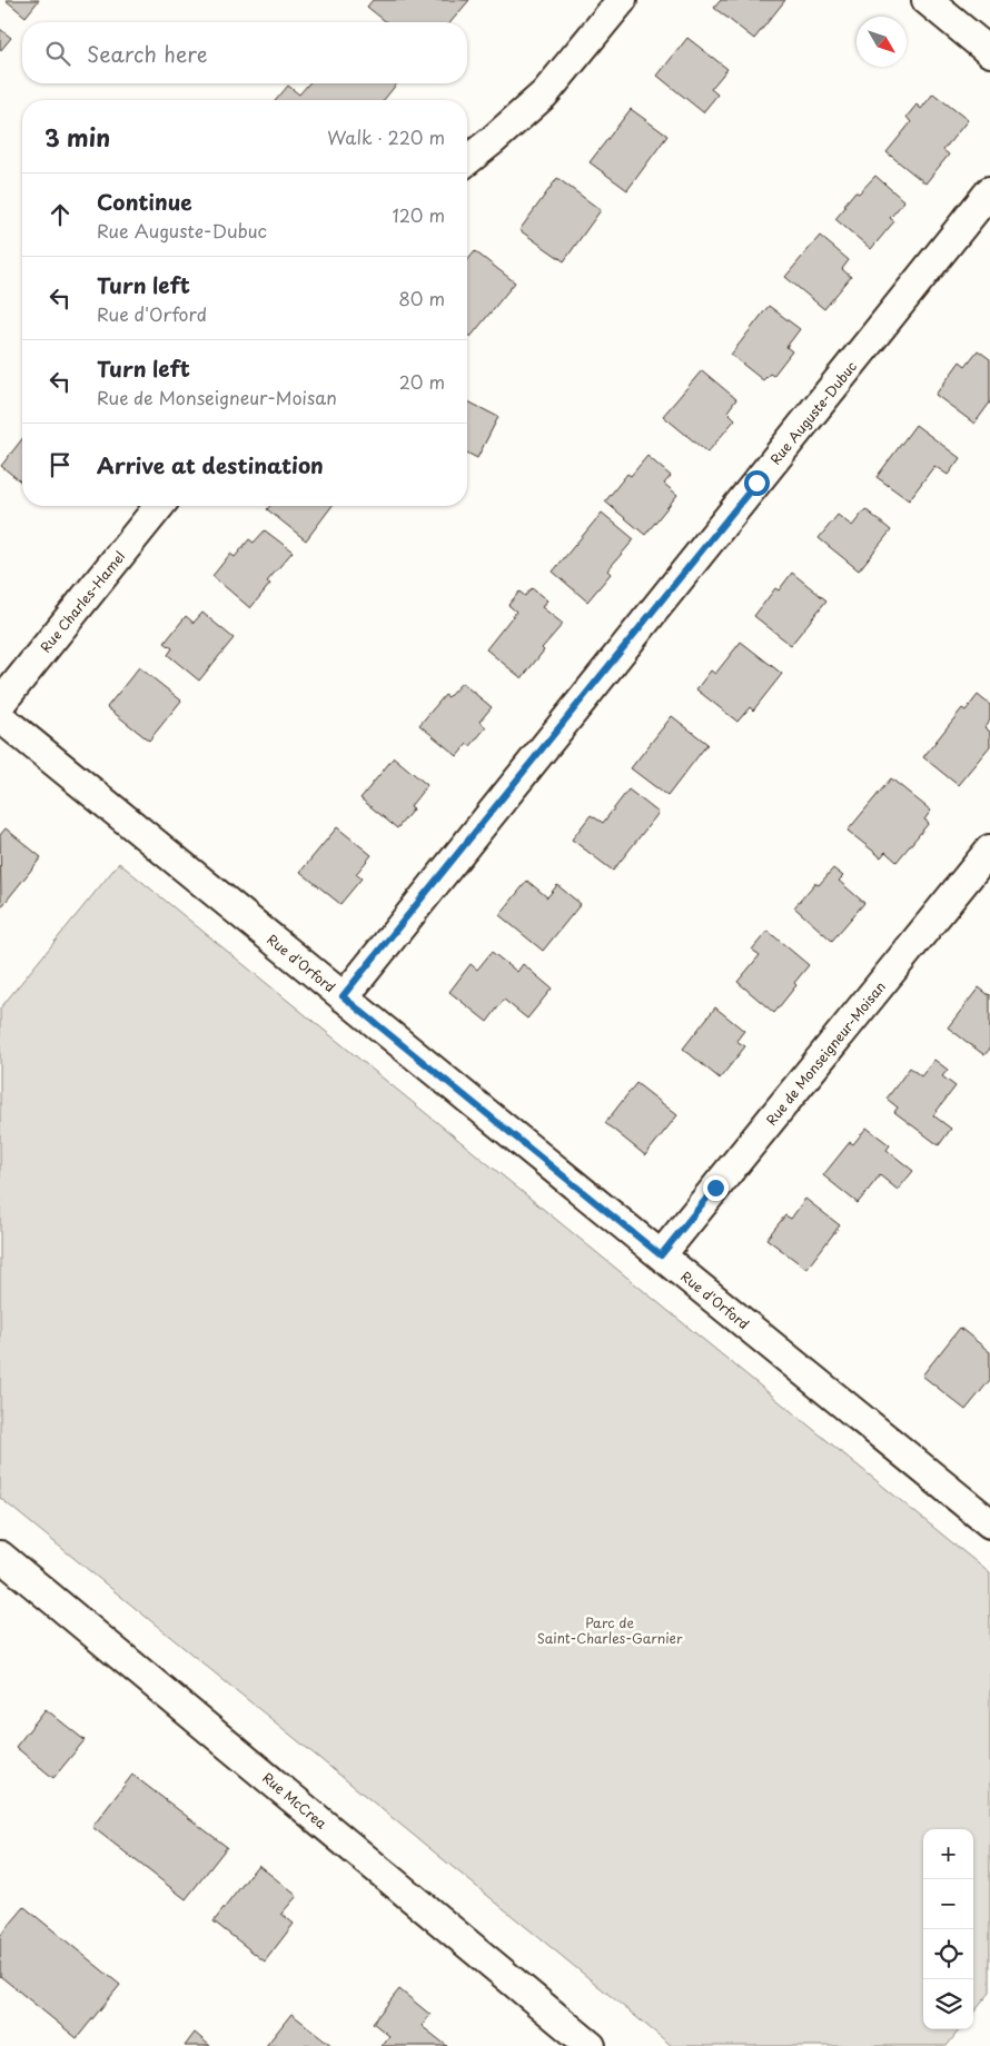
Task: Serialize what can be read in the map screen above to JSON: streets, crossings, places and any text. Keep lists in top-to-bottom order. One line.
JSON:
{"streets":{"street":["Rue Auguste-Dubuc","Rue Charles-Hamel","Rue d'Orford","Rue de Monseigneur-Moisan","Rue McCrea"]},"crossings":[["Rue Auguste-Dubuc","Rue d'Orford"],["Rue d'Orford","Rue de Monseigneur-Moisan"]],"parks":["Parc de Saint-Charles-Garnier"],"north":"bottom right","page":{"search":"Search here","heading":["3 min","Walk · 220 m"],"list":[["Continue","Rue Auguste-Dubuc","120 m"],["Turn left","Rue d'Orford","80 m"],["Turn left","Rue de Monseigneur-Moisan","20 m"],"Arrive at destination"],"map_buttons":["+","−"]}}
